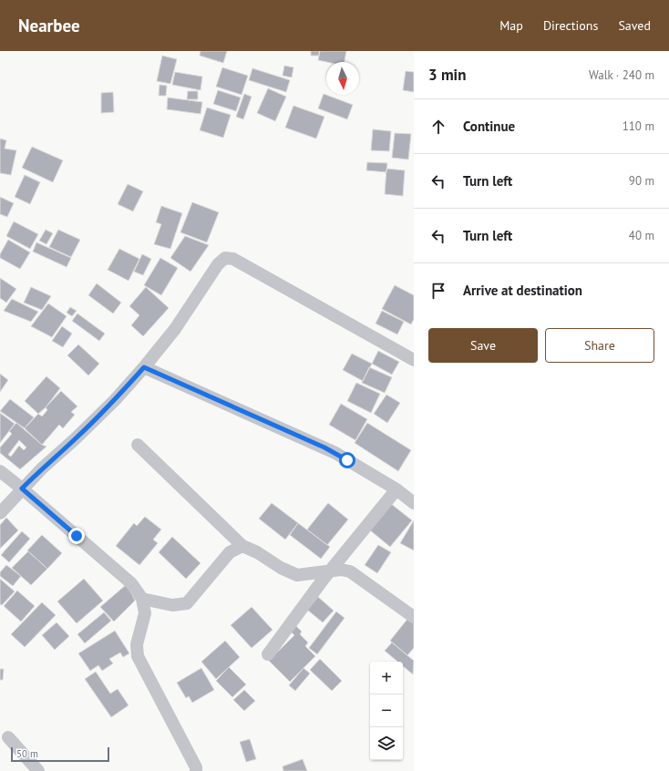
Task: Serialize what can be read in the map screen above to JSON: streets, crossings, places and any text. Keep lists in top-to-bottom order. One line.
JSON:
{"scale_bar":"50 m","north":"bottom","page":{"header":"Nearbee","nav":["Map","Directions","Saved"],"heading":["3 min","Walk · 240 m"],"list":[["Continue","110 m"],["Turn left","90 m"],["Turn left","40 m"],"Arrive at destination"],"buttons":["Save","Share"],"map_buttons":["+","−"],"scale":"50 m"}}
